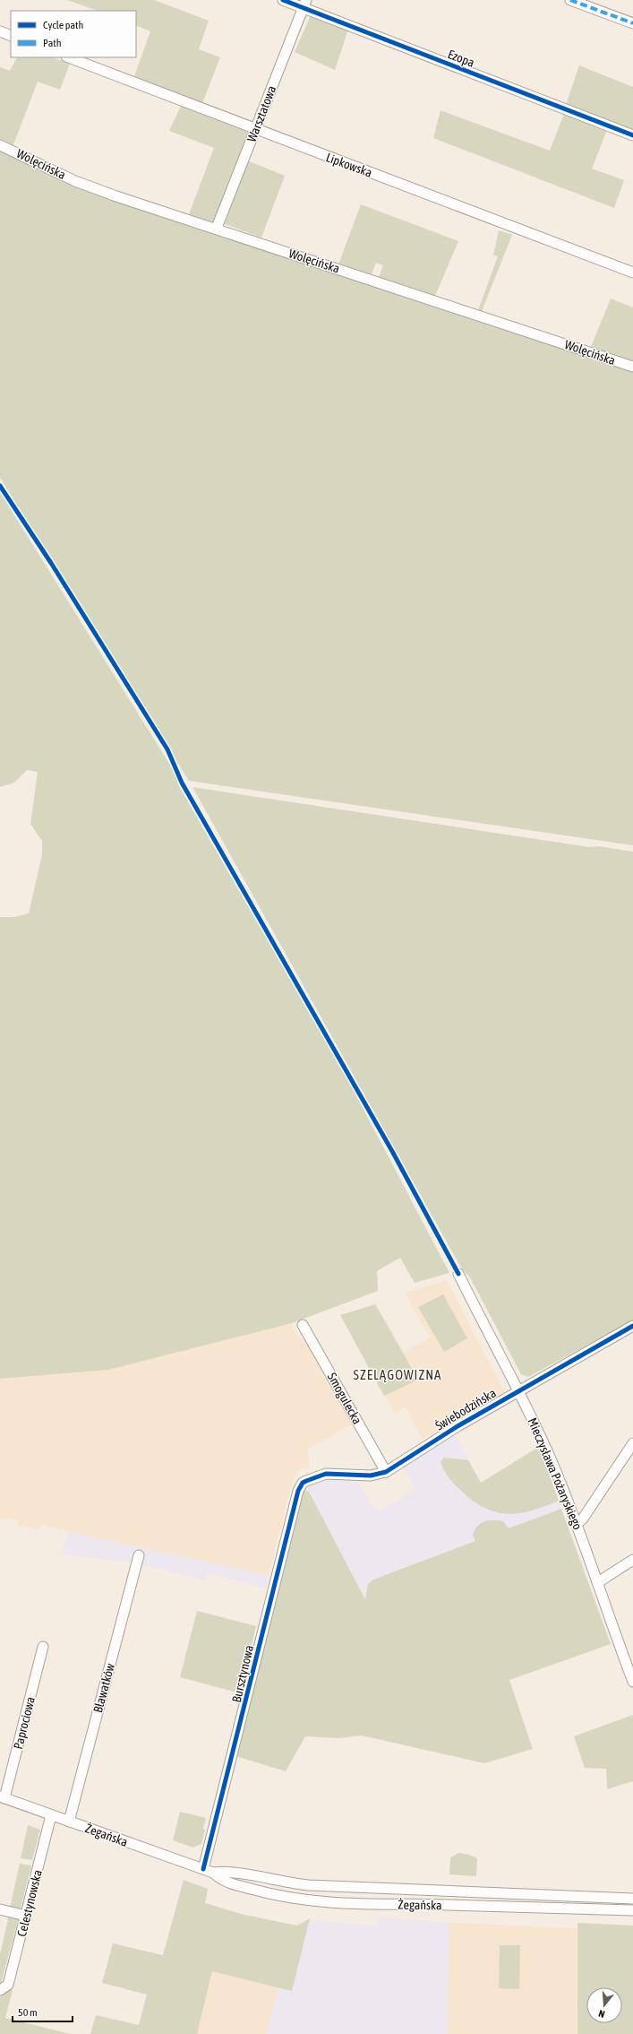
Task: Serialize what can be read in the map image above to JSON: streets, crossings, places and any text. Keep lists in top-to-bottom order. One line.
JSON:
{"streets":{"street":["Ezopa","Warsztatowa","Wolęcińska","Lipkowska","Smogulecka","Świebodzińska","Mieczysława Pożaryskiego","Bursztynowa","Bławatków","Paprociowa","Żegańska","Celestynowska"]},"crossings":[["Ezopa","Warsztatowa"],["Warsztatowa","Wolęcińska"],["Warsztatowa","Lipkowska"],["Smogulecka","Świebodzińska"],["Świebodzińska","Mieczysława Pożaryskiego"],["Świebodzińska","Bursztynowa"],["Bursztynowa","Żegańska"],["Bławatków","Żegańska"],["Paprociowa","Żegańska"],["Żegańska","Celestynowska"]],"districts":["SZELĄGOWIZNA"],"legend":["Cycle path","Path"],"scale_bar":"50 m","north":"bottom"}
